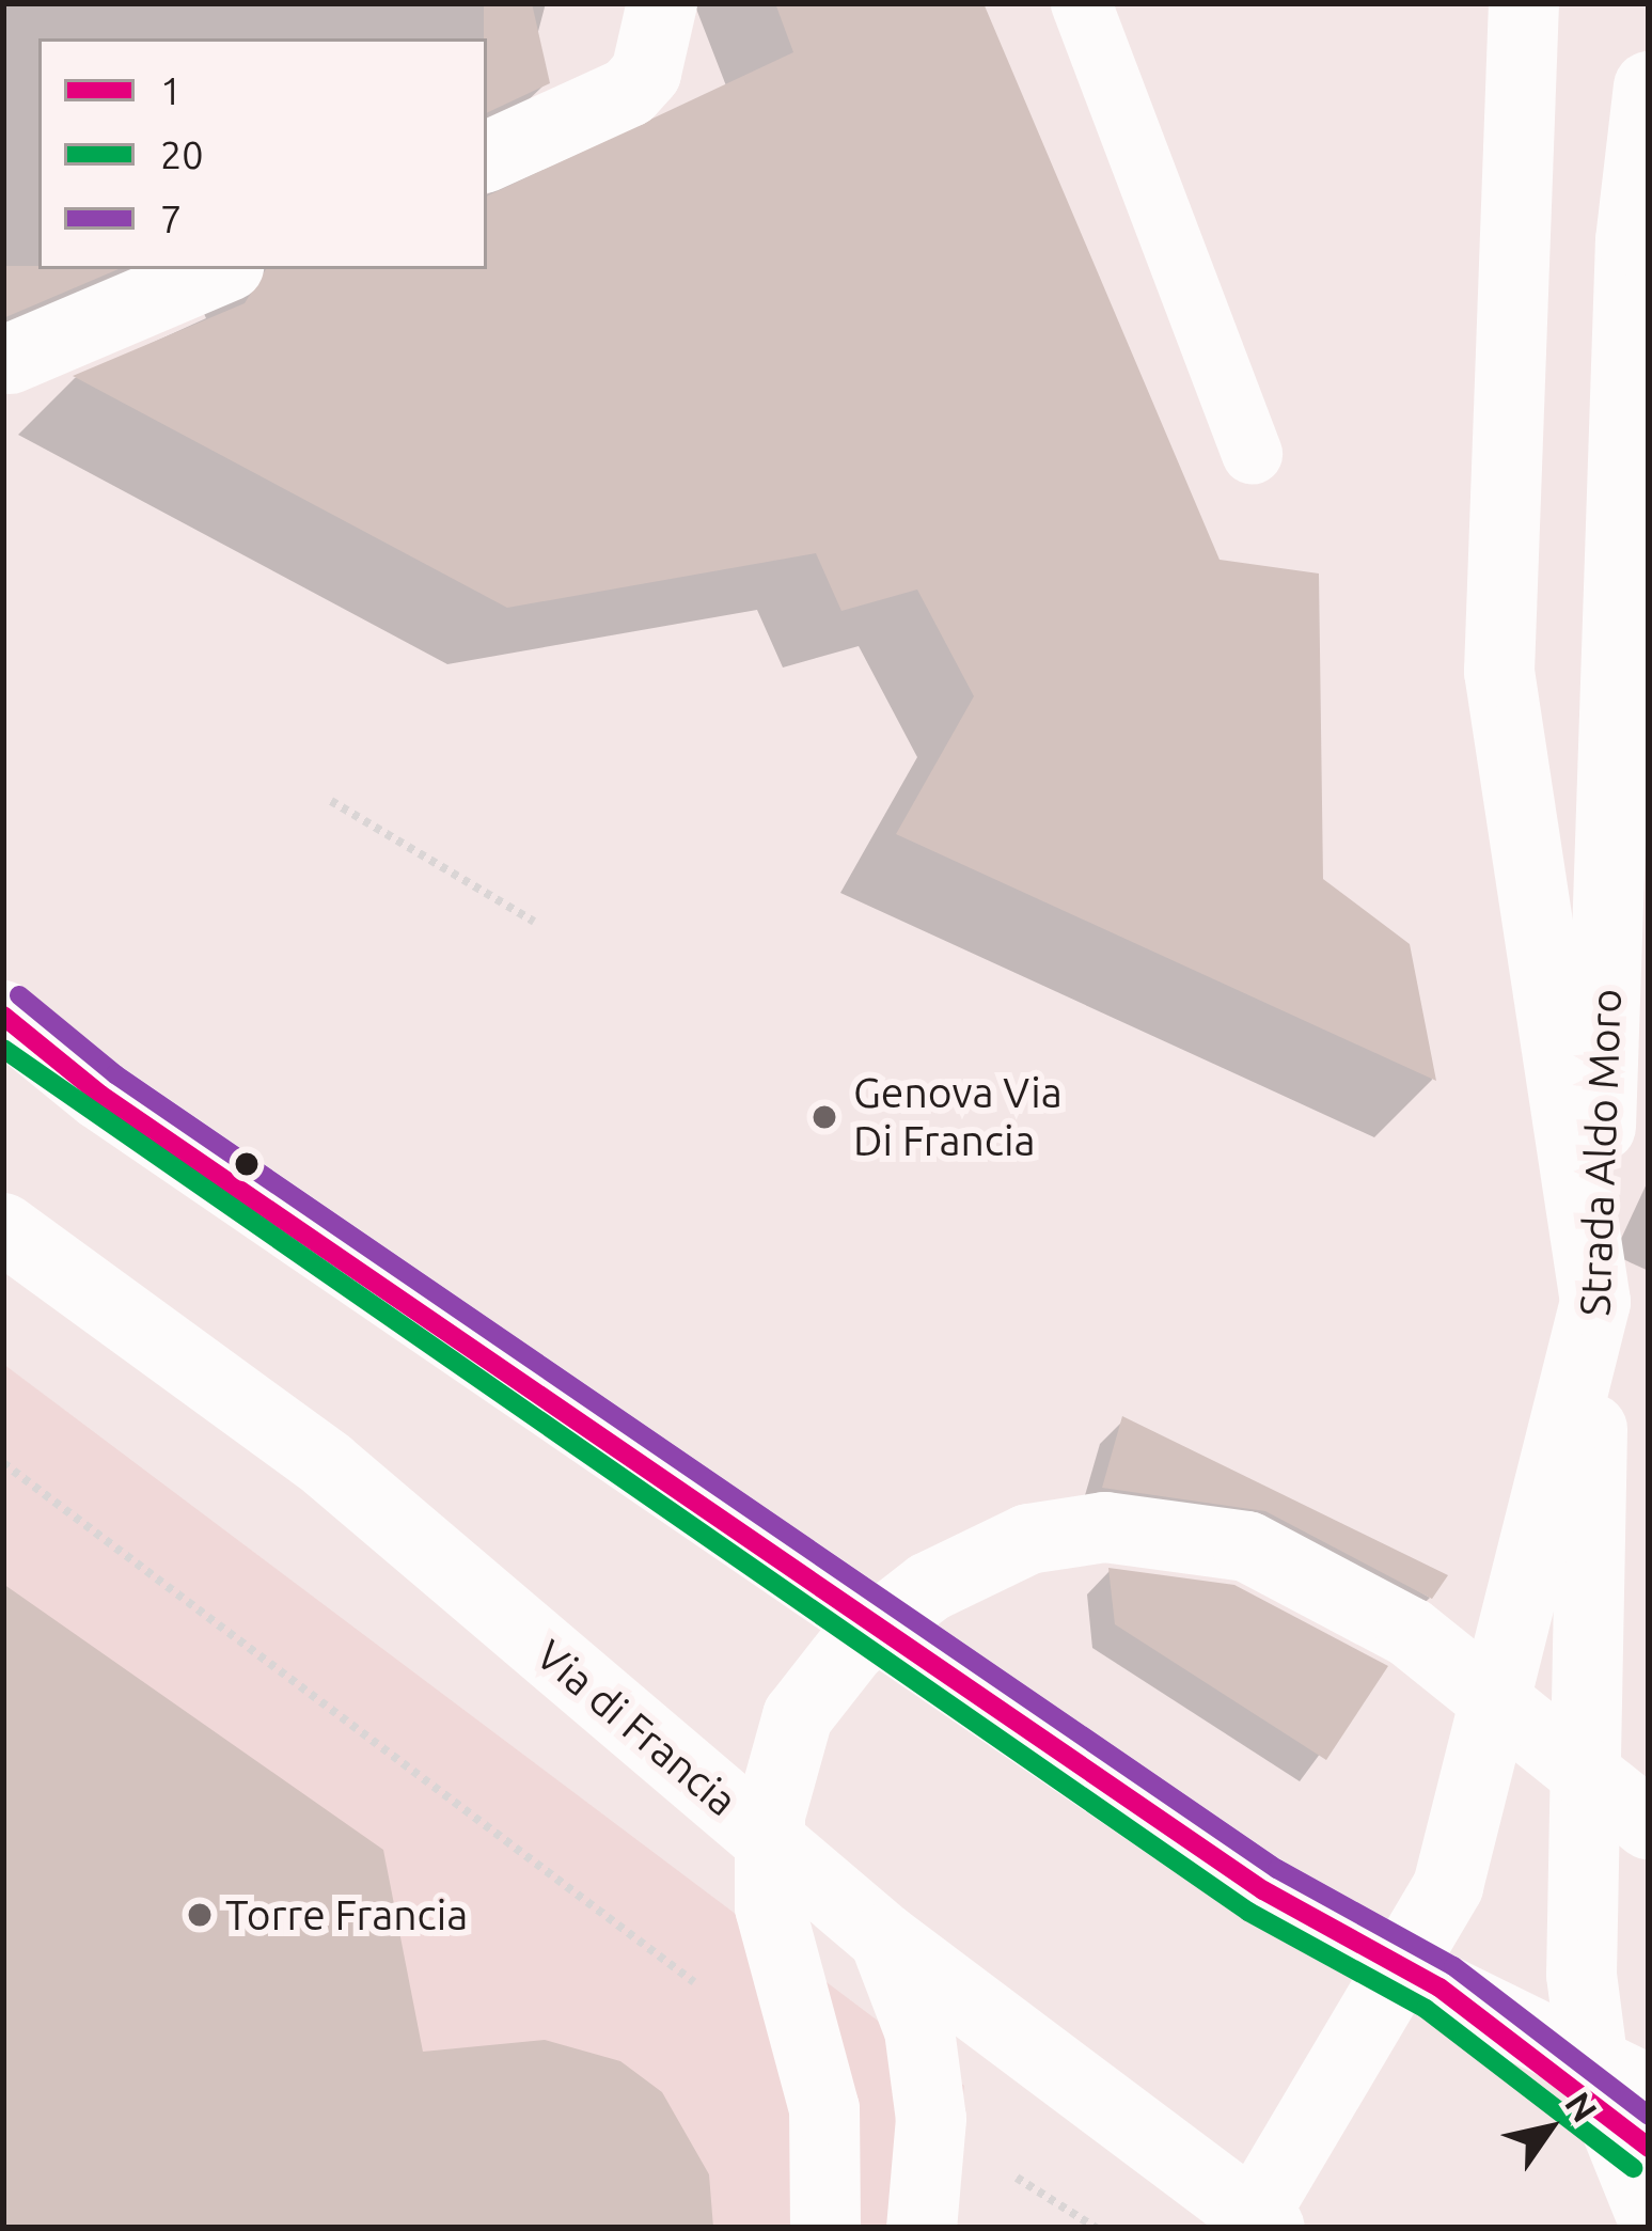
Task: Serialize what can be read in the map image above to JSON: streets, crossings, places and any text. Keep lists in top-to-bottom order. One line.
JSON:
{"streets":{"main road":["Strada Aldo Moro","Via di Francia"]},"places":["Genova Via Di Francia","Torre Francia"],"lines":["transit line 7","transit line 1","transit line 20"],"legend":["1","20","7"],"north":"top right"}
